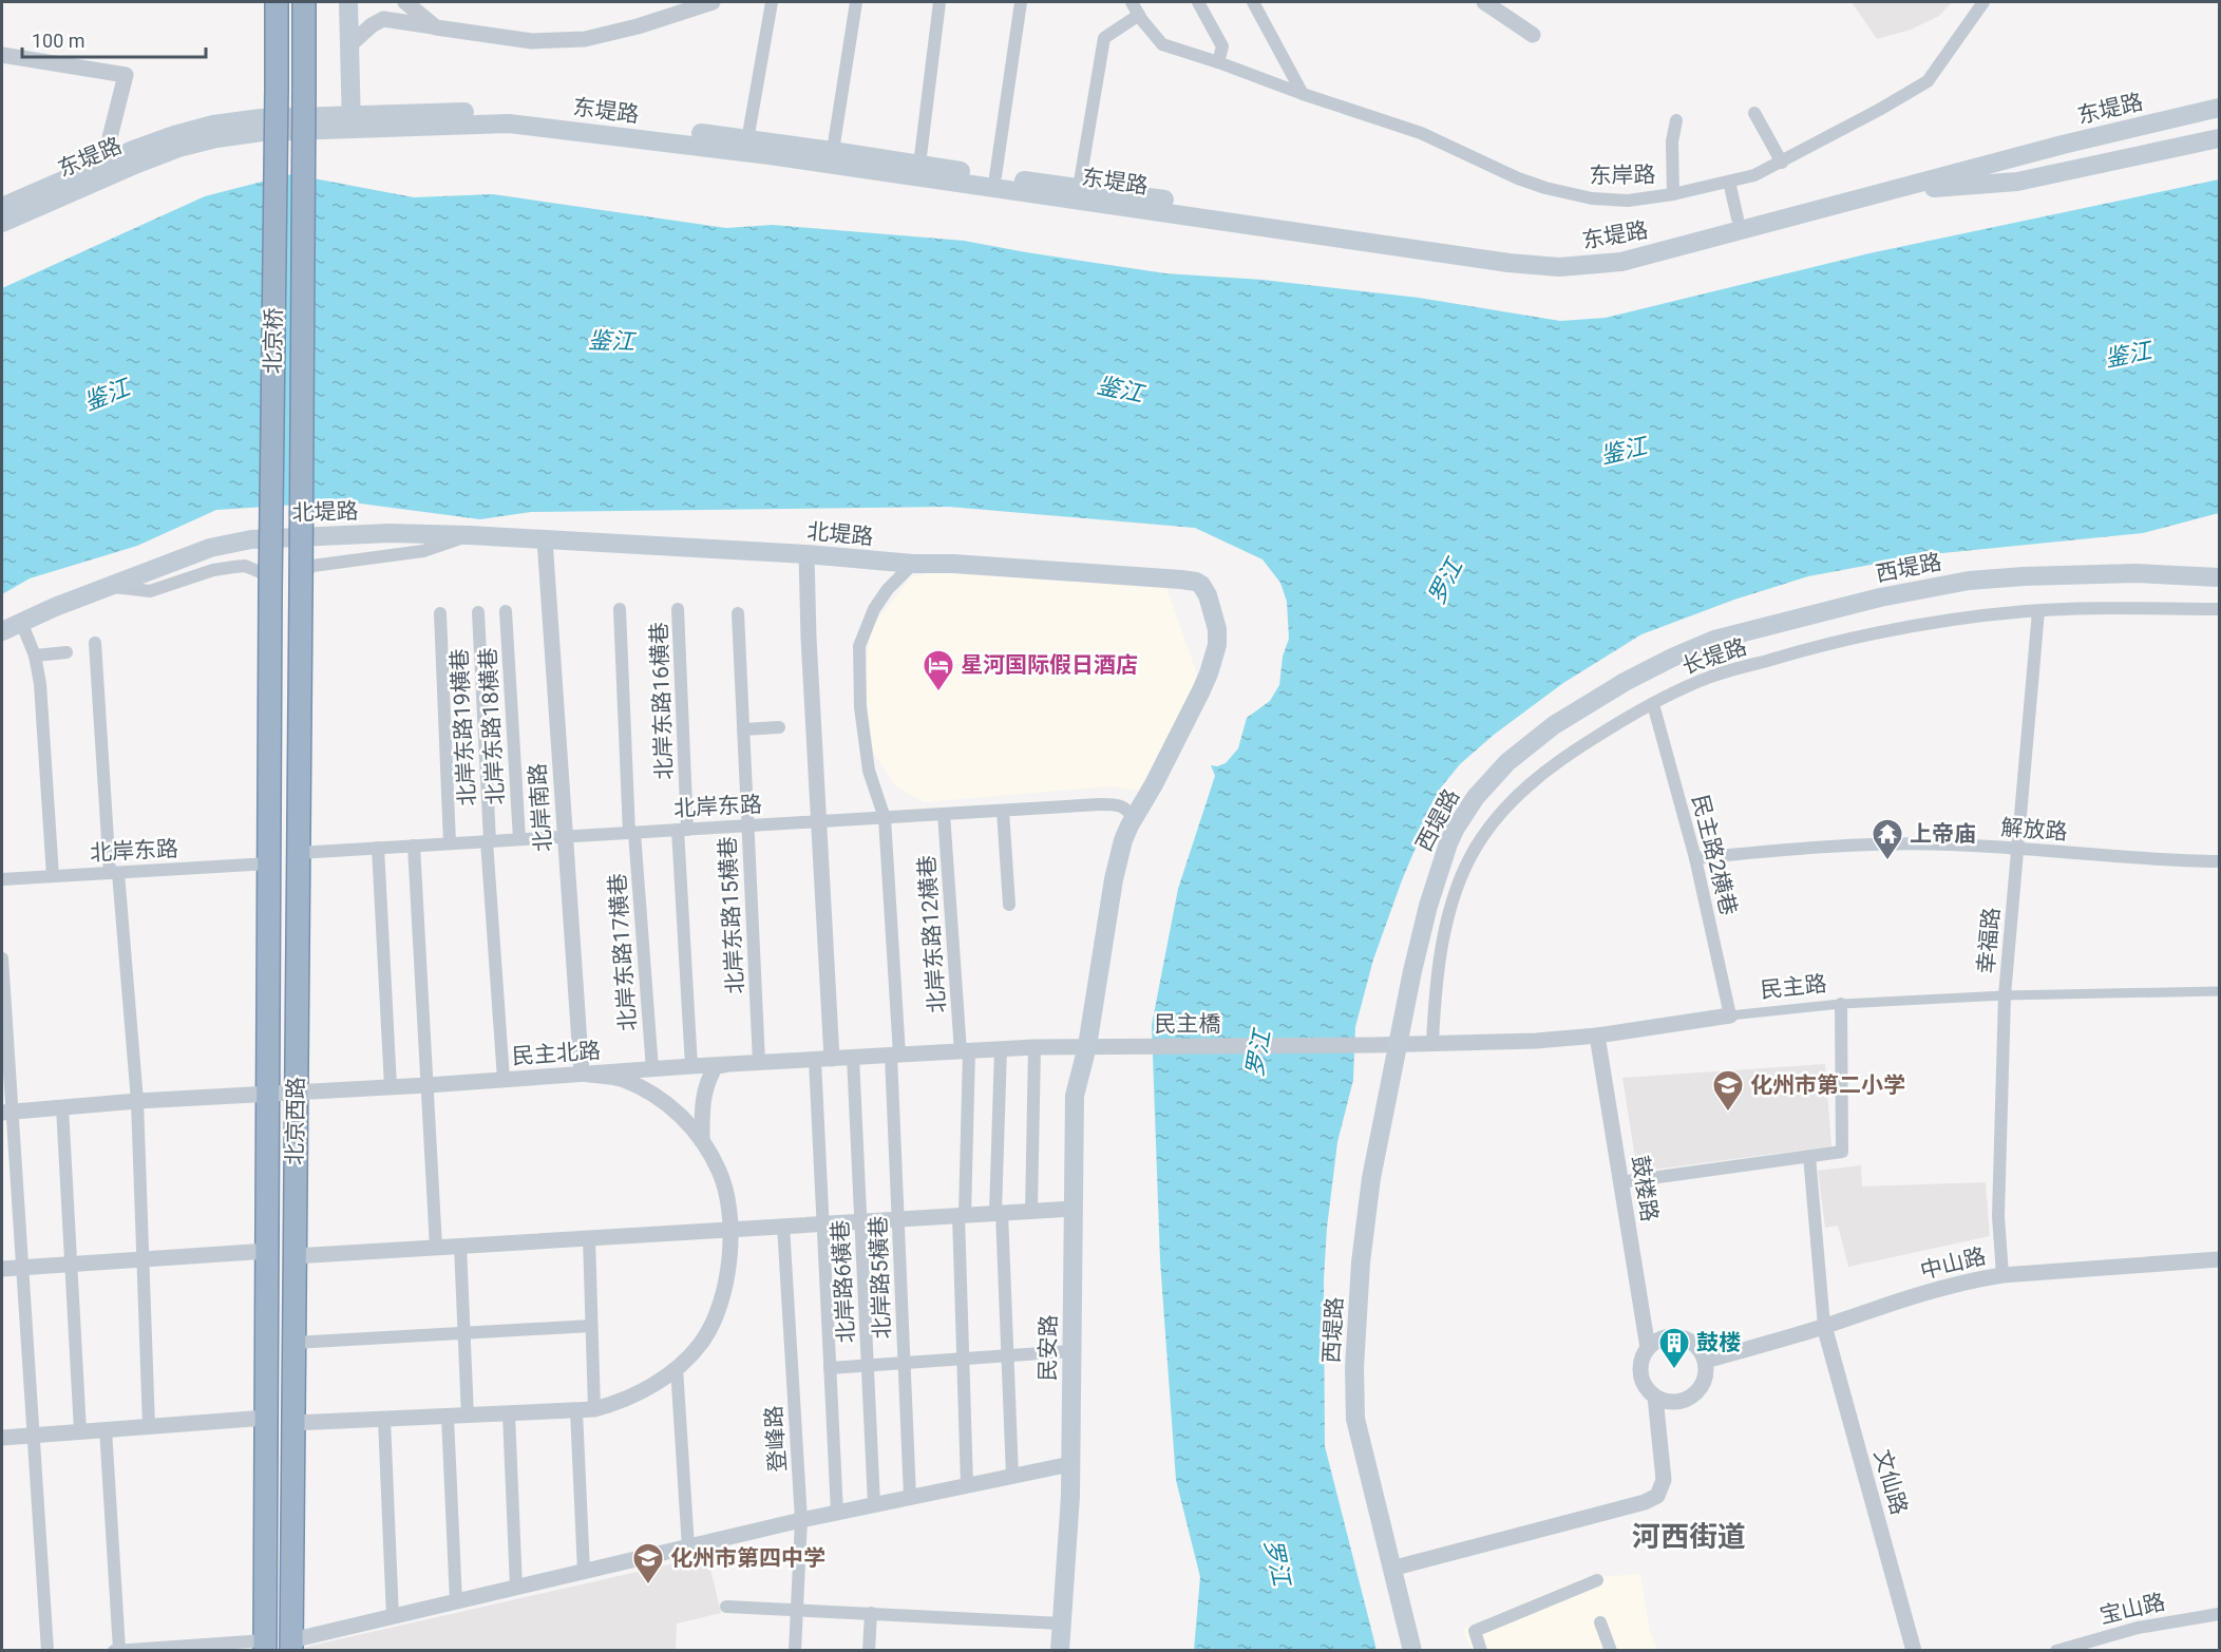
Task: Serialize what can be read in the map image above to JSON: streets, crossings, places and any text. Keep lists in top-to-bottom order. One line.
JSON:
{"streets":{"highway":["北京桥","北京西路"],"main road":["东堤路","北堤路","西堤路","民安路"],"street":["东岸路","长堤路","北岸东路16横巷","北岸东路18横巷","北岸东路19横巷","北岸东路","北岸南路","解放路","民主路2横巷","北岸东路15横巷","北岸东路12横巷","幸福路","北岸东路17横巷","民主路","民主橋","民主北路","鼓楼路","中山路","北岸路5橫巷","北岸路6橫巷","登峰路","文仙路","宝山路"]},"crossings":[["北京桥","北京西路"],["北堤路","北岸东路"],["北堤路","北岸南路"],["北堤路","民主北路"],["北堤路","北岸路5橫巷"],["北堤路","民安路"],["西堤路","民主路"],["长堤路","民主路2横巷"],["长堤路","幸福路"],["长堤路","民主路"],["北岸东路16横巷","北岸东路"],["北岸东路16横巷","民主北路"],["北岸东路18横巷","北岸东路"],["北岸东路19横巷","北岸东路"],["北岸东路19横巷","民主北路"],["北岸东路","北岸南路"],["北岸东路","北岸东路15横巷"],["北岸东路","北岸东路12横巷"],["北岸东路","北岸东路17横巷"],["北岸东路","北京西路"],["北岸东路","北岸路5橫巷"],["北岸南路","民主北路"],["解放路","民主路2横巷"],["解放路","幸福路"],["民主路2横巷","民主路"],["北岸东路15横巷","民主北路"],["北岸东路12横巷","民主北路"],["幸福路","民主路"],["幸福路","中山路"],["北岸东路17横巷","民主北路"],["民主路","民主橋"],["民主路","鼓楼路"],["民主橋","民主北路"],["民主北路","北京西路"],["民主北路","北岸路5橫巷"],["民主北路","北岸路6橫巷"],["民主北路","民安路"],["鼓楼路","中山路"],["中山路","文仙路"]],"districts":["河西街道"],"water":["鉴江","罗江"],"places":{"hotel":["星河国际假日酒店"],"temple":["上帝庙"],"school or university":["化州市第二小学","化州市第四中学"],"building":["鼓楼"]},"scale_bar":"100 m"}
